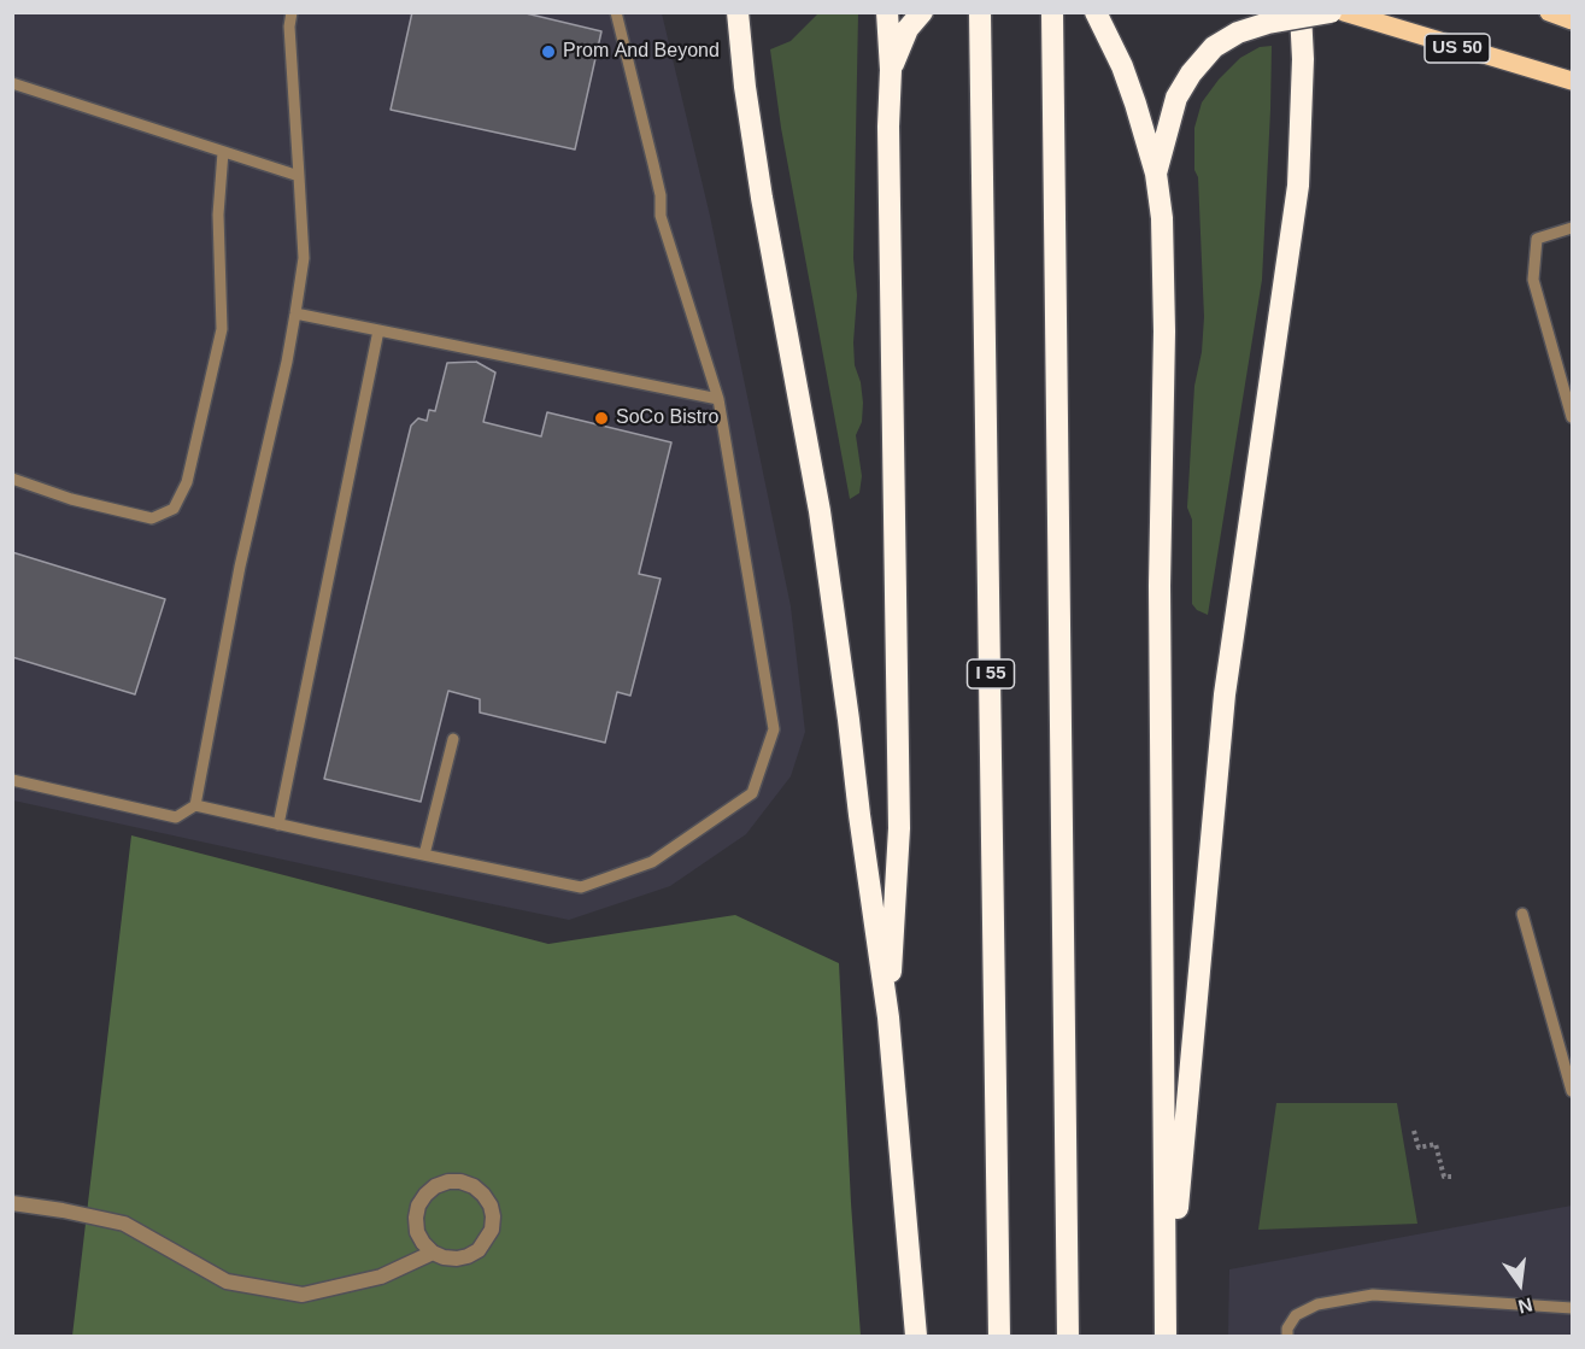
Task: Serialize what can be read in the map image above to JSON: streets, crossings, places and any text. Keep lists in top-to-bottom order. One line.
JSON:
{"streets":{"highway":["I 55"],"main road":["US 50"]},"places":["Prom And Beyond","SoCo Bistro"],"north":"bottom"}
